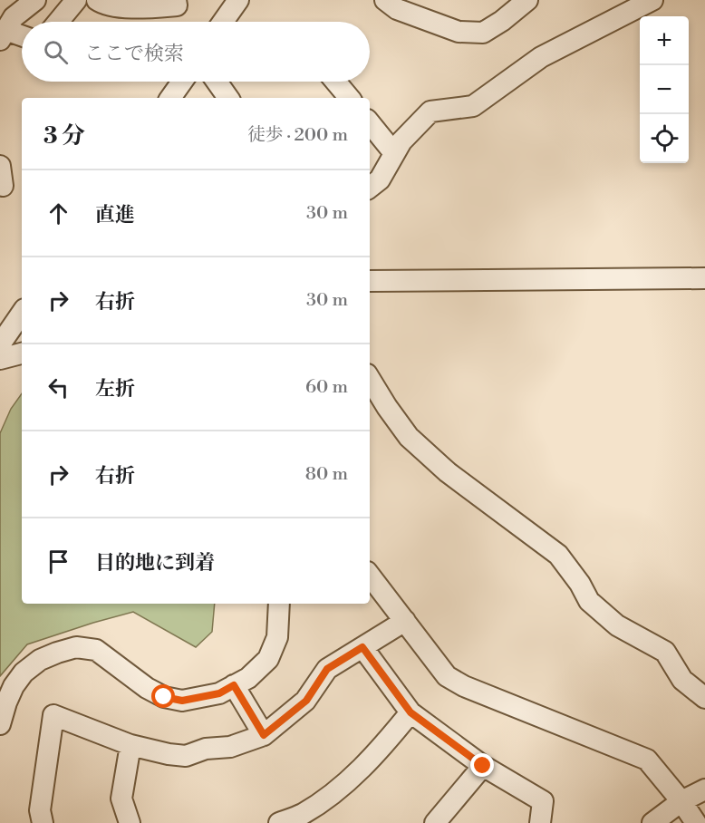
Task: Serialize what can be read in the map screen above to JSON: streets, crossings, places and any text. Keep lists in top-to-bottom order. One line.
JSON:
{"page":{"map_buttons":["+","−"],"search":"ここで検索","heading":["3 分","徒歩 · 200 m"],"list":[["直進","30 m"],["右折","30 m"],["左折","60 m"],["右折","80 m"],"目的地に到着"]}}
